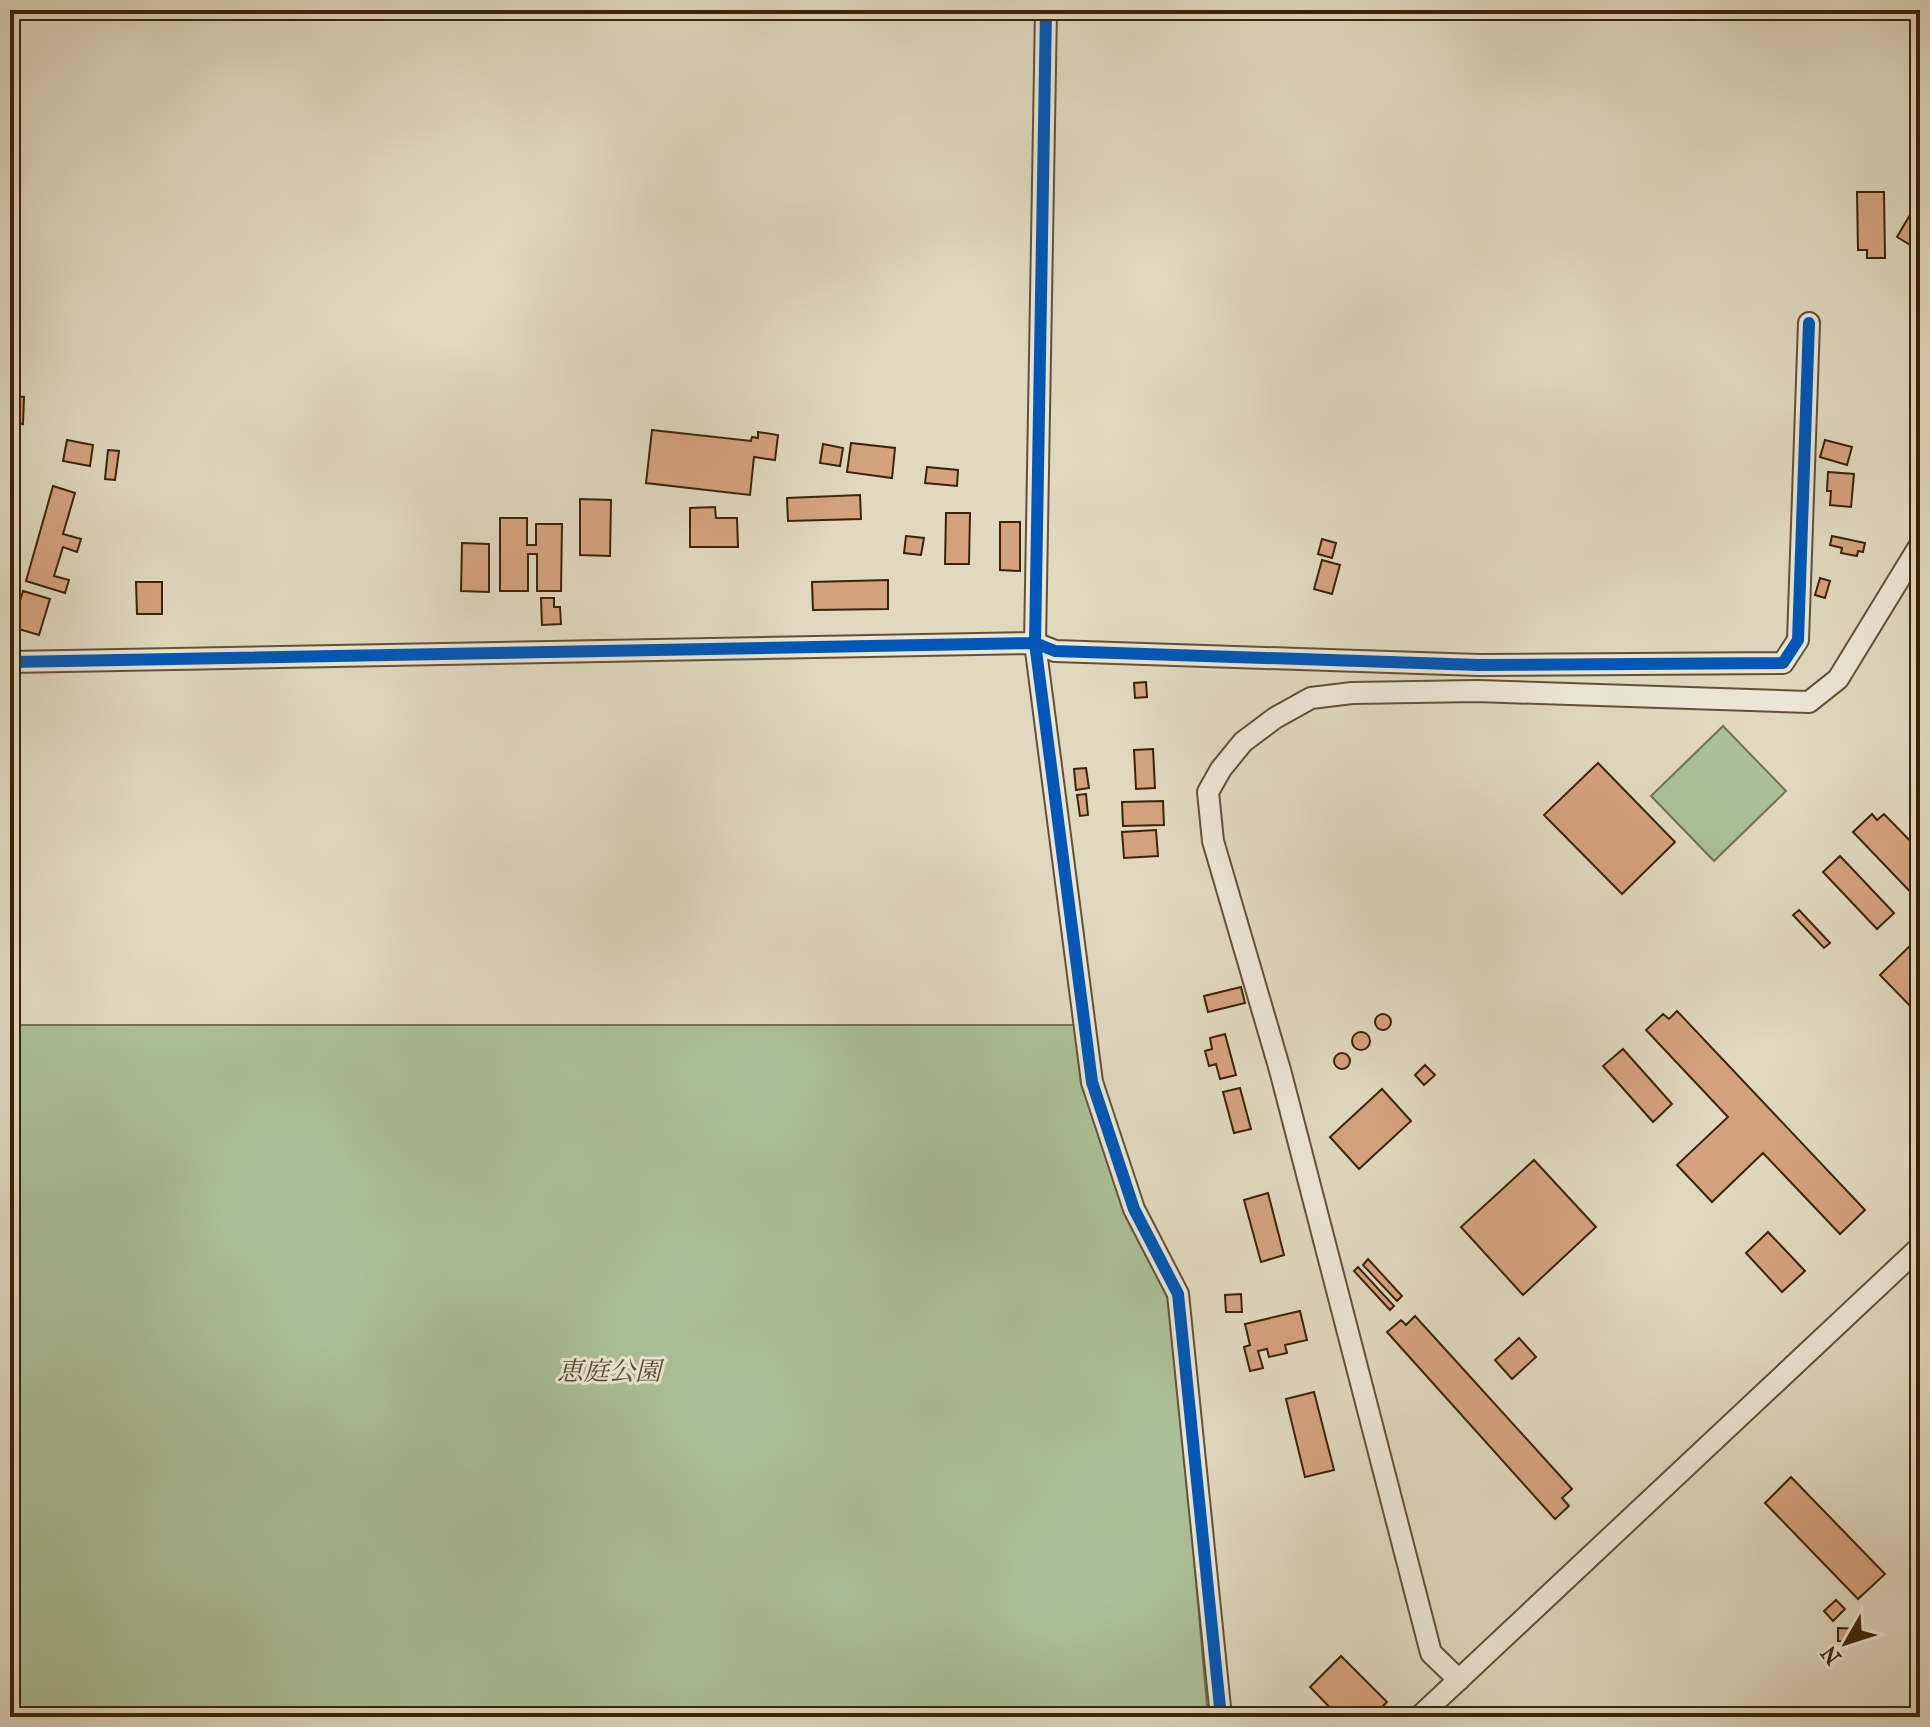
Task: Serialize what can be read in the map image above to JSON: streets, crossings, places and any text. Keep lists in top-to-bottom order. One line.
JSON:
{"parks":["恵庭公園"],"north":"bottom left"}
